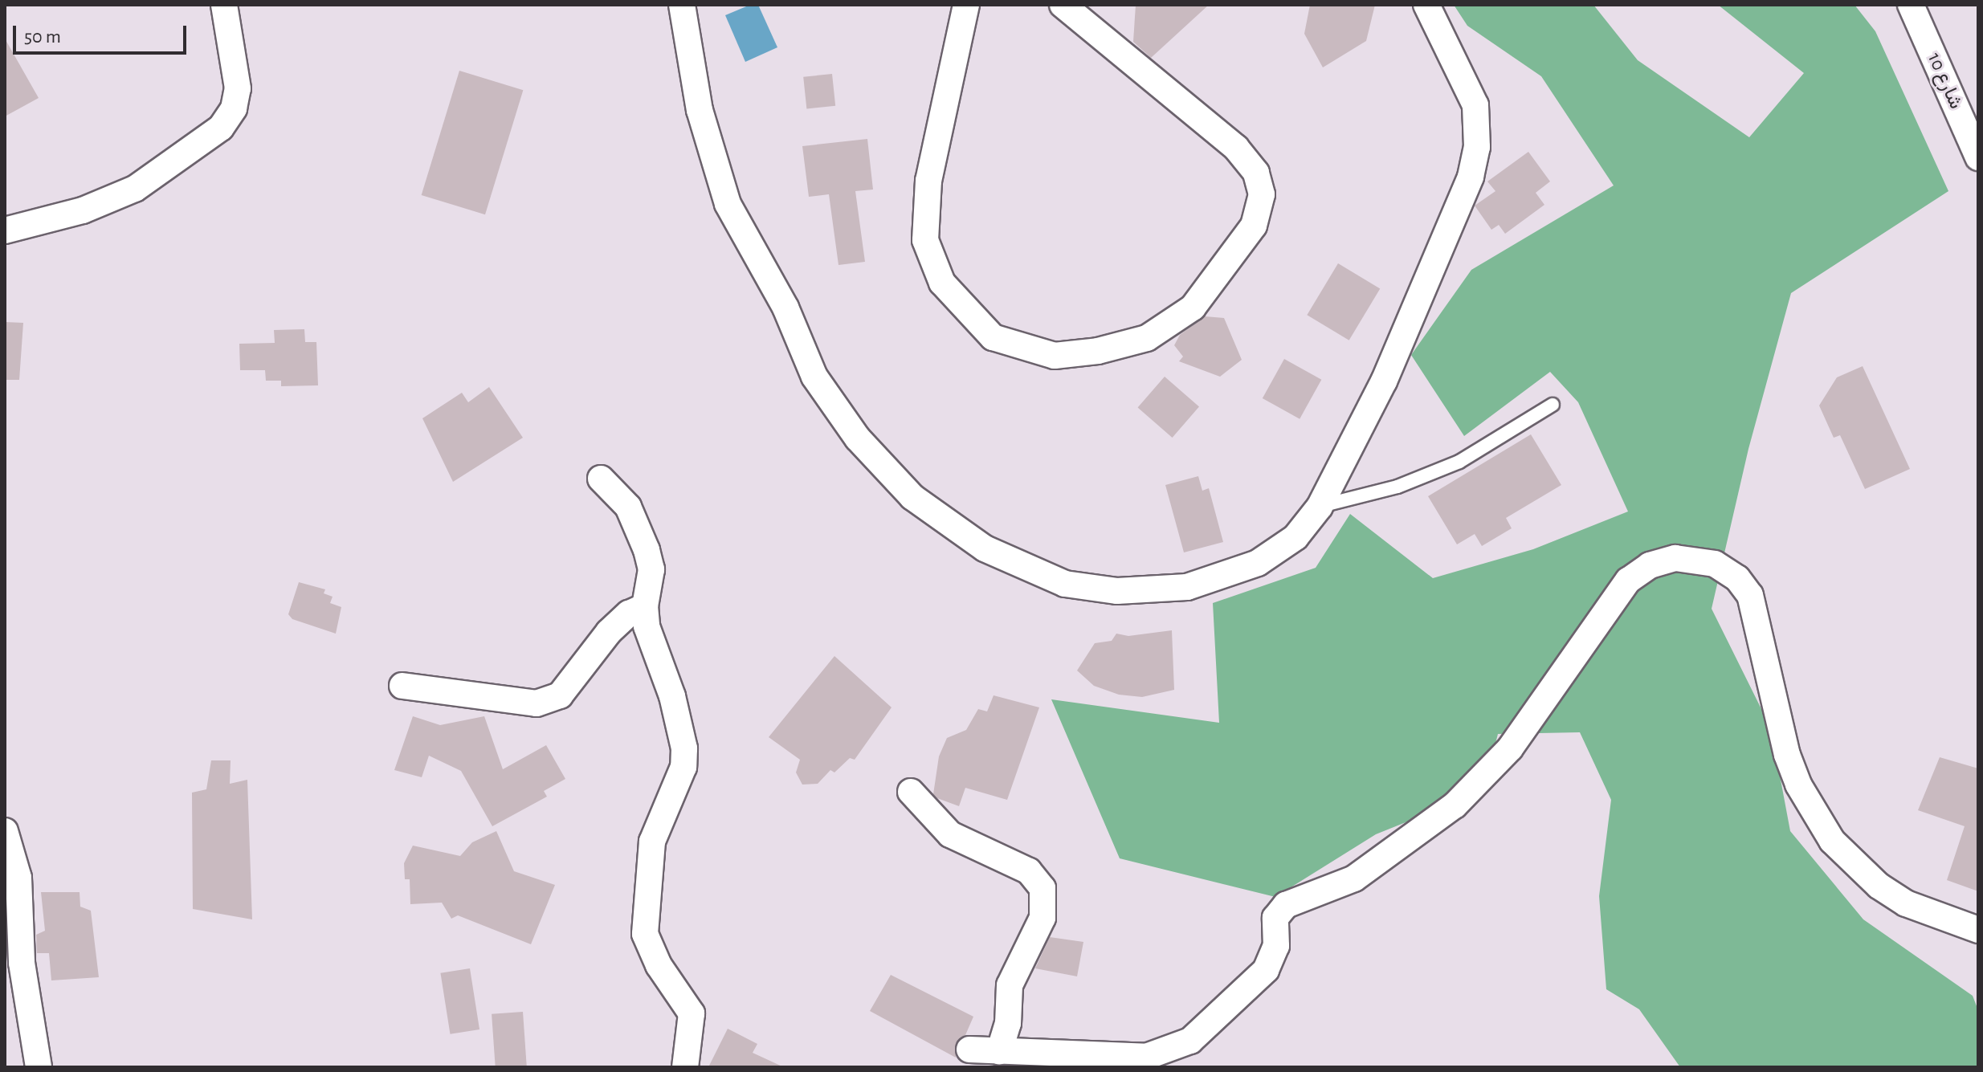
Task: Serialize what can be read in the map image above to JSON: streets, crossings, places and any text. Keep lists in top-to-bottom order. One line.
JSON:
{"streets":{"street":["شارع 10"]},"scale_bar":"50 m"}
